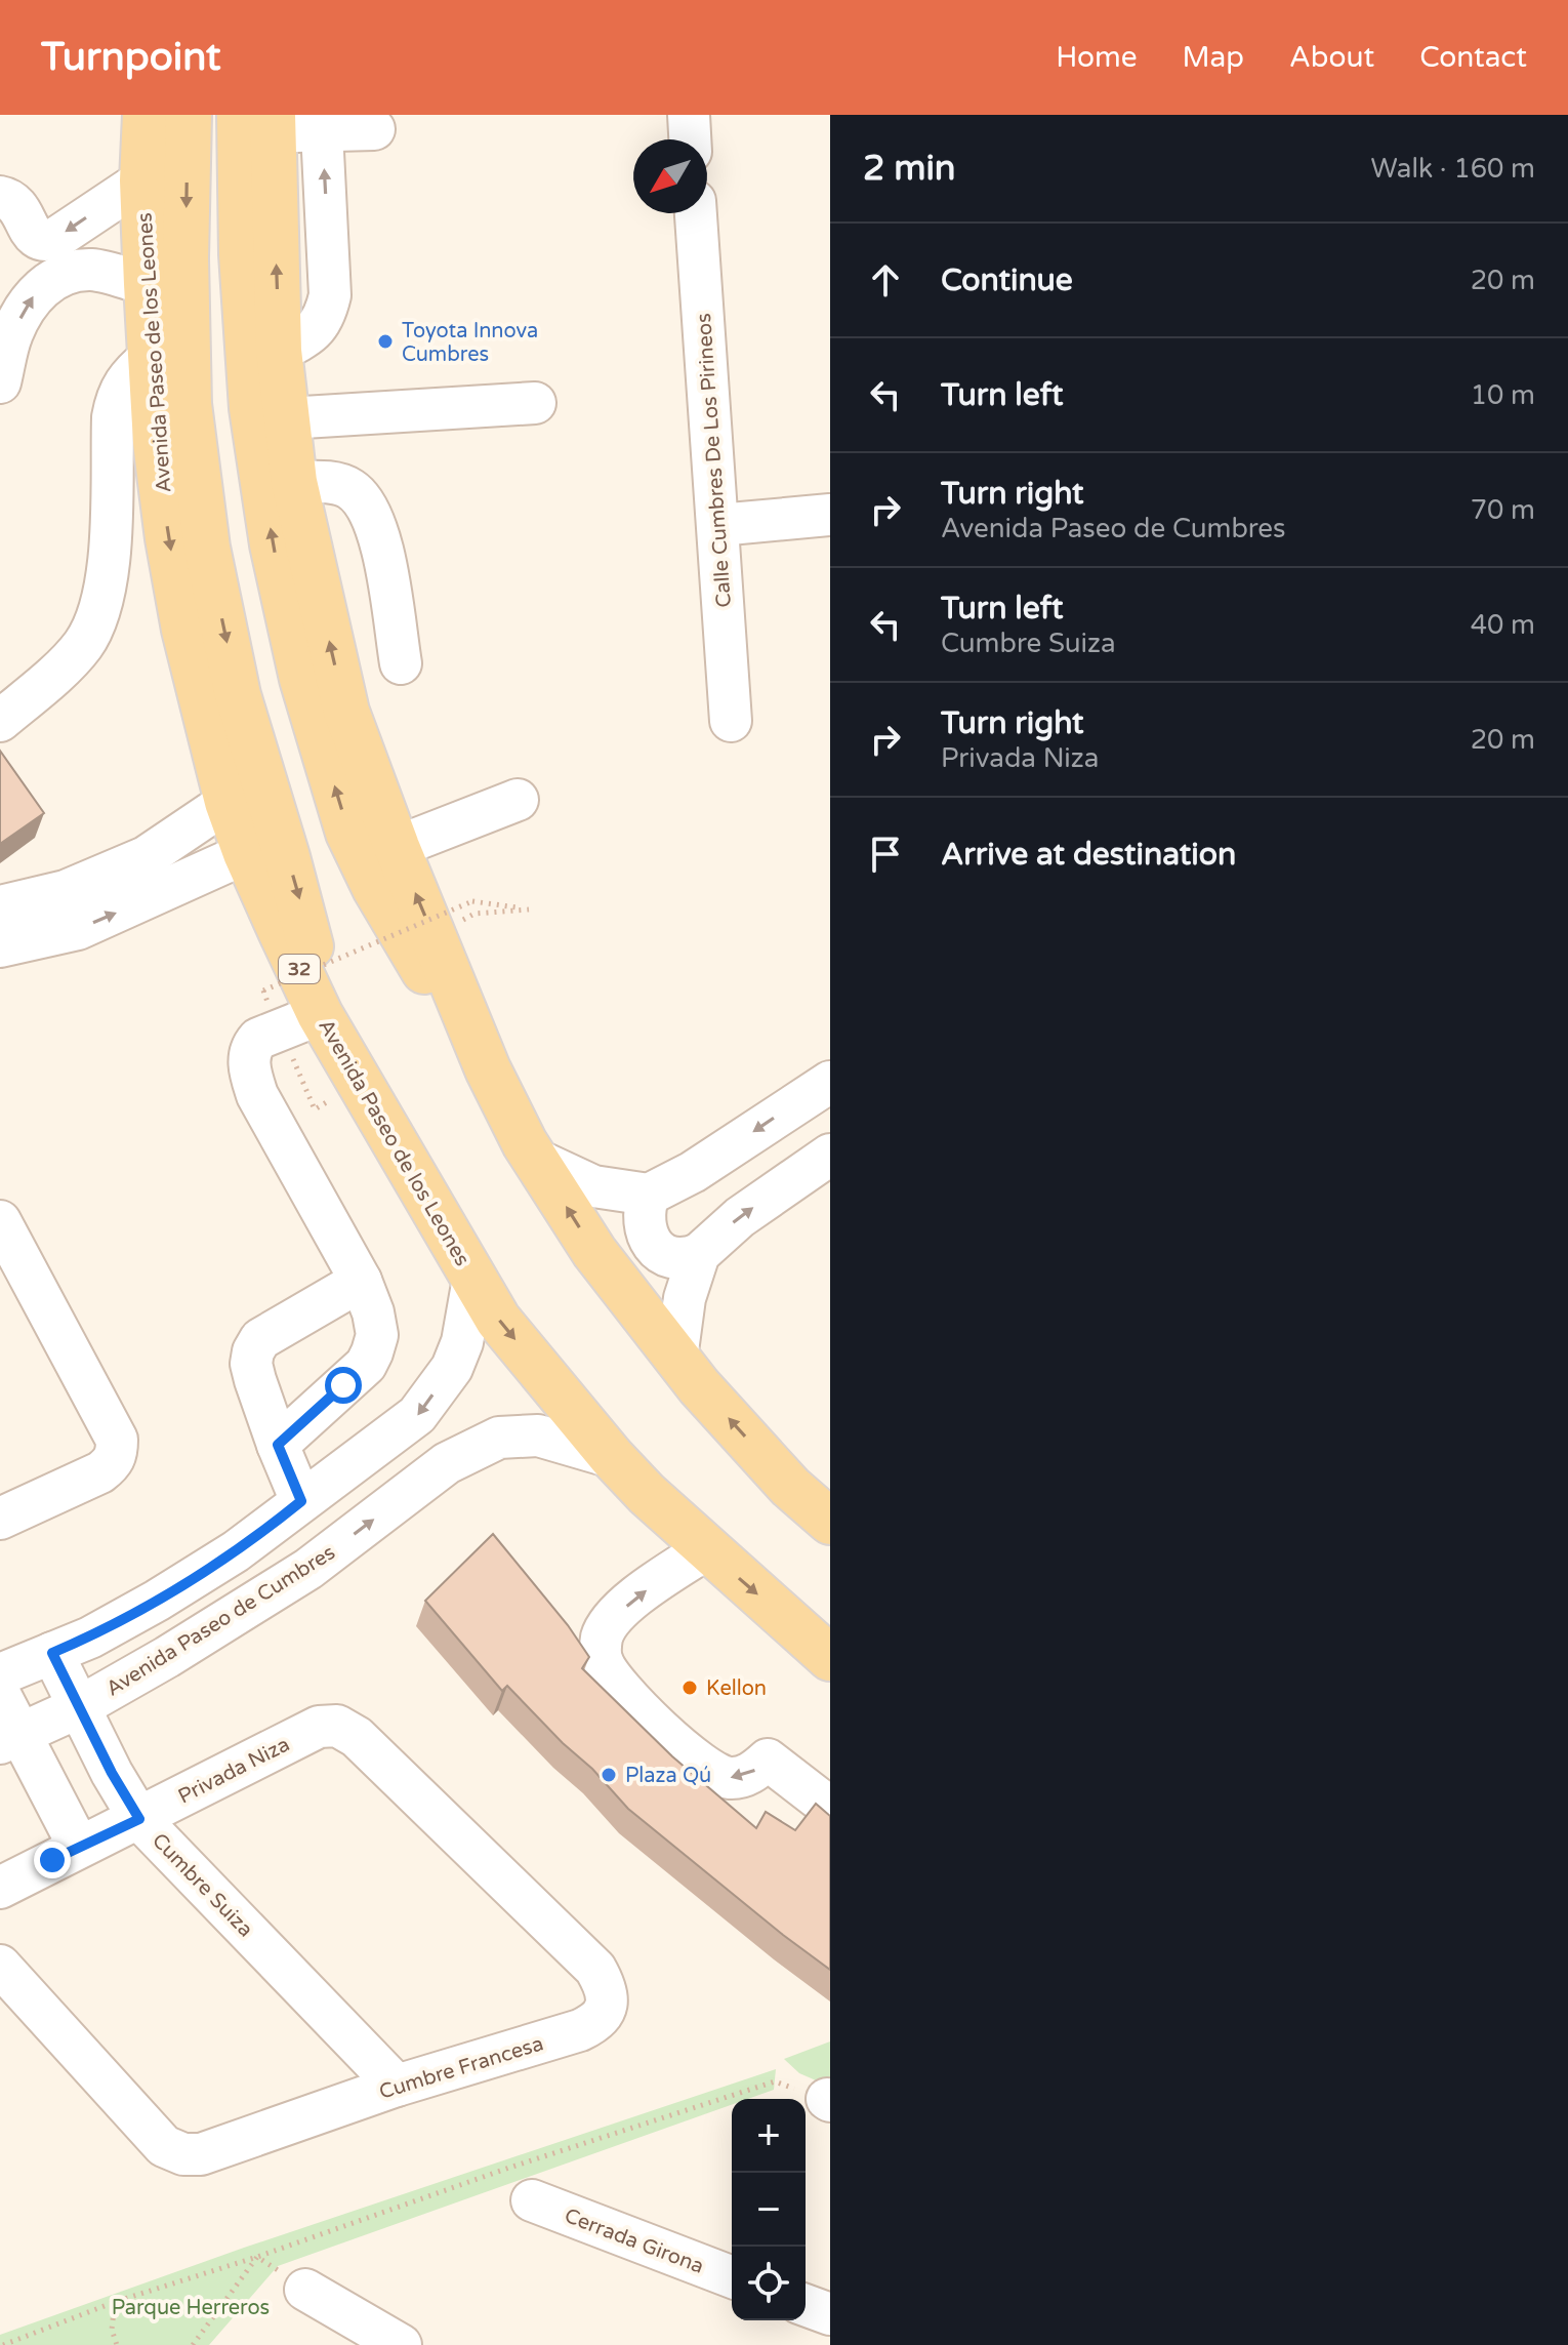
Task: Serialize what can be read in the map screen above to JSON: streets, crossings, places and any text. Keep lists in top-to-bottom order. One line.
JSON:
{"streets":{"main road":["Avenida Paseo de los Leones","32"],"street":["Calle Cumbres De Los Pirineos","Avenida Paseo de Cumbres","Privada Niza","Cumbre Suiza","Cumbre Francesa","Cerrada Girona"]},"crossings":[["Avenida Paseo de los Leones","Avenida Paseo de Cumbres"],["Avenida Paseo de Cumbres","Cumbre Suiza"],["Privada Niza","Cumbre Suiza"],["Privada Niza","Cumbre Francesa"],["Cumbre Suiza","Cumbre Francesa"]],"parks":["Parque Herreros"],"places":["Toyota Innova Cumbres","Kellon","Plaza Qú"],"north":"bottom left","page":{"header":"Turnpoint","nav":["Home","Map","About","Contact"],"heading":["2 min","Walk · 160 m"],"list":[["Continue","20 m"],["Turn left","10 m"],["Turn right","Avenida Paseo de Cumbres","70 m"],["Turn left","Cumbre Suiza","40 m"],["Turn right","Privada Niza","20 m"],"Arrive at destination"],"map_buttons":["+","−"]}}
